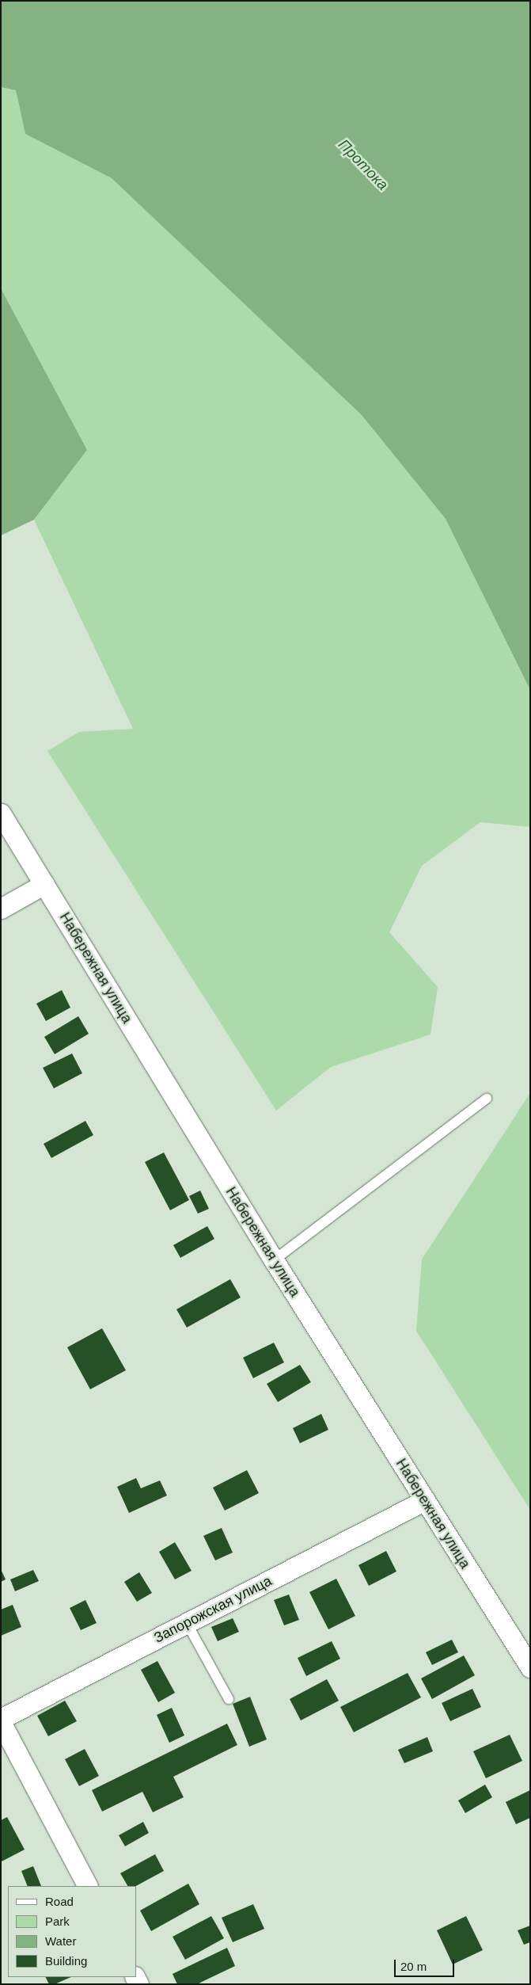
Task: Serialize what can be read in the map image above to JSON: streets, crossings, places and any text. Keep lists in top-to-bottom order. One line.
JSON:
{"streets":{"street":["Набережная улица","Запорожская улица"]},"crossings":[["Набережная улица","Запорожская улица"]],"water":["Протока"],"legend":["Road","Park","Water","Building"],"scale_bar":"20 m"}
